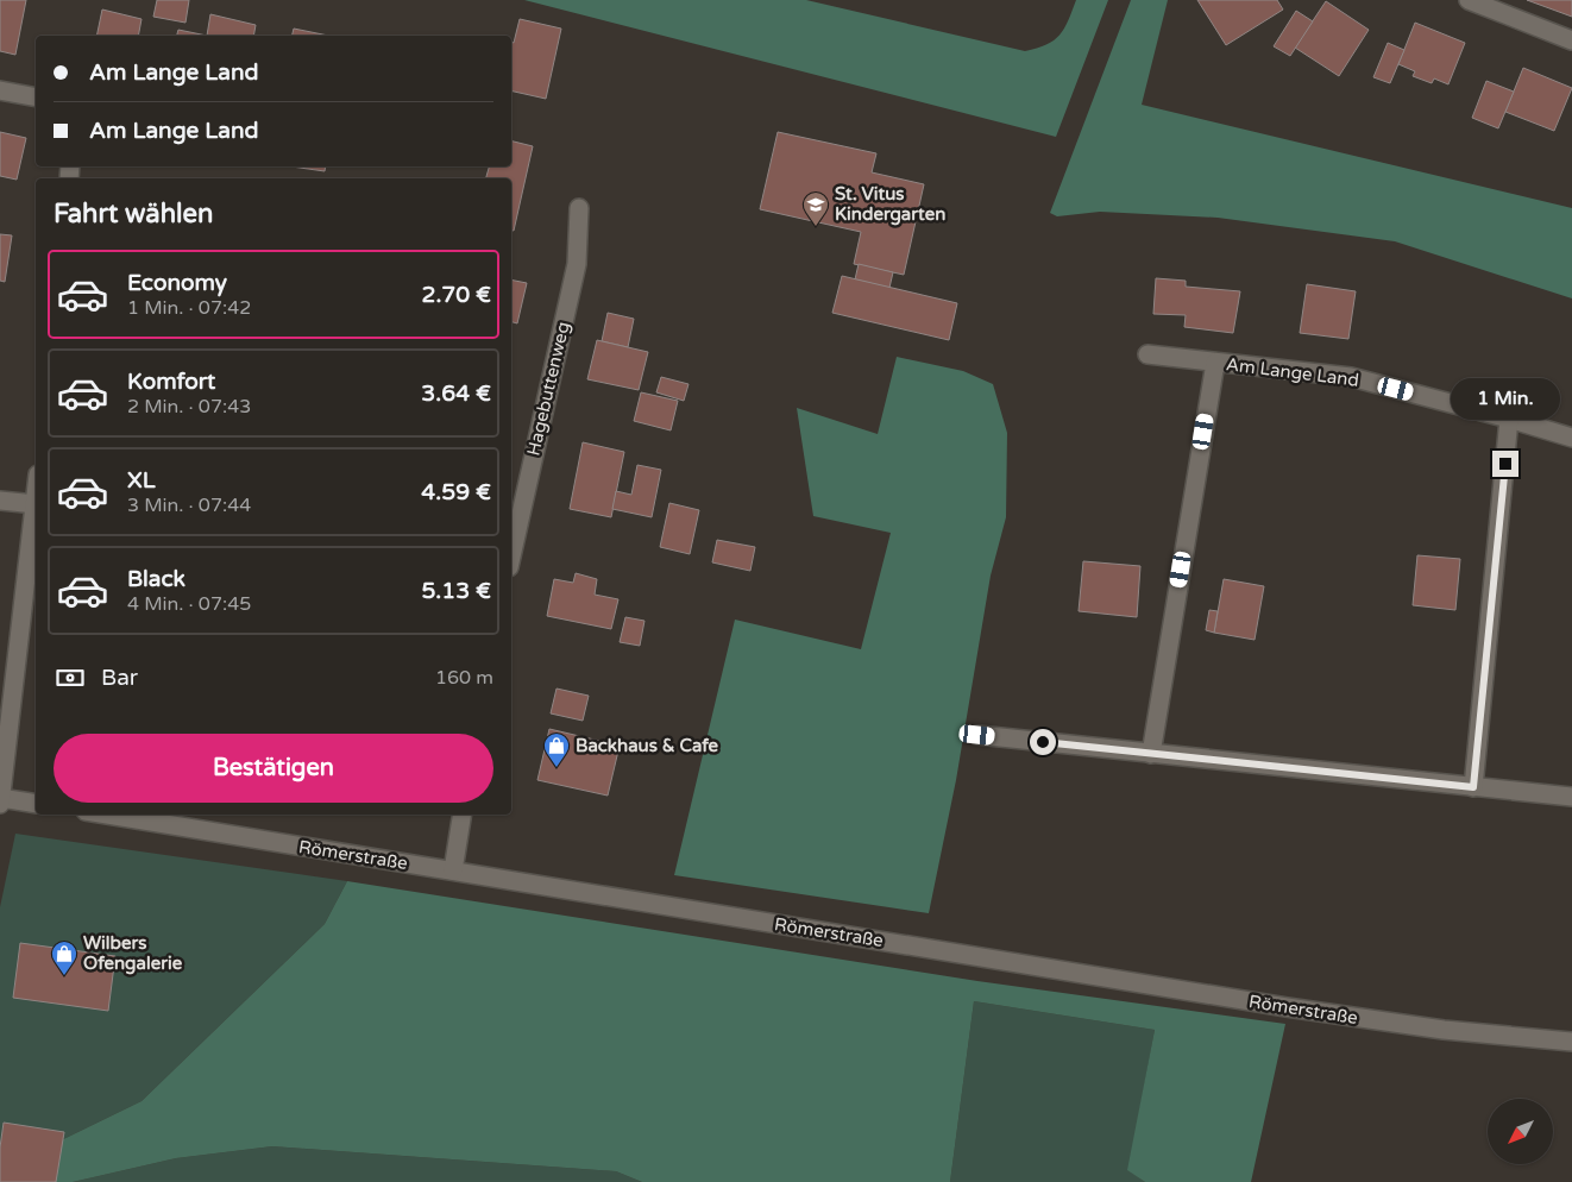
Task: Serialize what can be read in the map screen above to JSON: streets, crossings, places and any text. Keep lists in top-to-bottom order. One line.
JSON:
{"streets":{"street":["Am Lange Land","Hagebuttenweg","Römerstraße"]},"places":{"school or university":["St. Vitus Kindergarten"],"shop":["Backhaus & Cafe","Wilbers Ofengalerie"]},"north":"bottom left","page":{"banner":["Am Lange Land","Am Lange Land"],"heading":"Fahrt wählen","list":[{"name":"Economy","note":"1 Min. · 07:42","value":"2.70 €"},{"name":"Komfort","note":"2 Min. · 07:43","value":"3.64 €"},{"name":"XL","note":"3 Min. · 07:44","value":"4.59 €"},{"name":"Black","note":"4 Min. · 07:45","value":"5.13 €"}],"bubble":"1 Min.","pay":["Bar","160 m"],"buttons":"Bestätigen"}}
